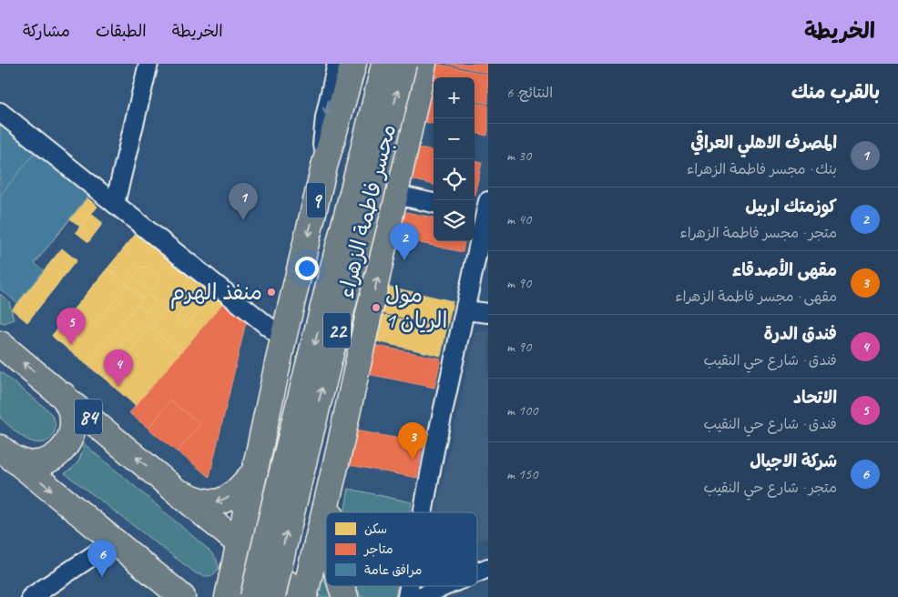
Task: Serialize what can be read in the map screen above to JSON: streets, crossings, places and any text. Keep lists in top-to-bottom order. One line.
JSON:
{"streets":{"highway":["9","مجسر فاطمة الزهراء","22","84"]},"crossings":[["9","84"]],"places":["منفذ الهرم","مول الريان 1"],"legend":["سكن","متاجر","مرافق عامة"],"page":{"header":"الخريطة","nav":["الخريطة","الطبقات","مشاركة"],"heading":["بالقرب منك","النتائج: 6"],"map_buttons":["+","−"],"list":[{"mark":"1","name":"المصرف الاهلي العراقي","note":"بنك · مجسر فاطمة الزهراء","value":"30 m"},{"mark":"2","name":"كوزمتك اربيل","note":"متجر · مجسر فاطمة الزهراء","value":"40 m"},{"mark":"3","name":"مقهى الأصدقاء","note":"مقهى · مجسر فاطمة الزهراء","value":"90 m"},{"mark":"4","name":"فندق الدرة","note":"فندق · شارع حي النقيب","value":"90 m"},{"mark":"5","name":"الاتحاد","note":"فندق · شارع حي النقيب","value":"100 m"},{"mark":"6","name":"شركة الاجيال","note":"متجر · شارع حي النقيب","value":"150 m"}],"pins":["1","2","5","4","3","6"]}}
